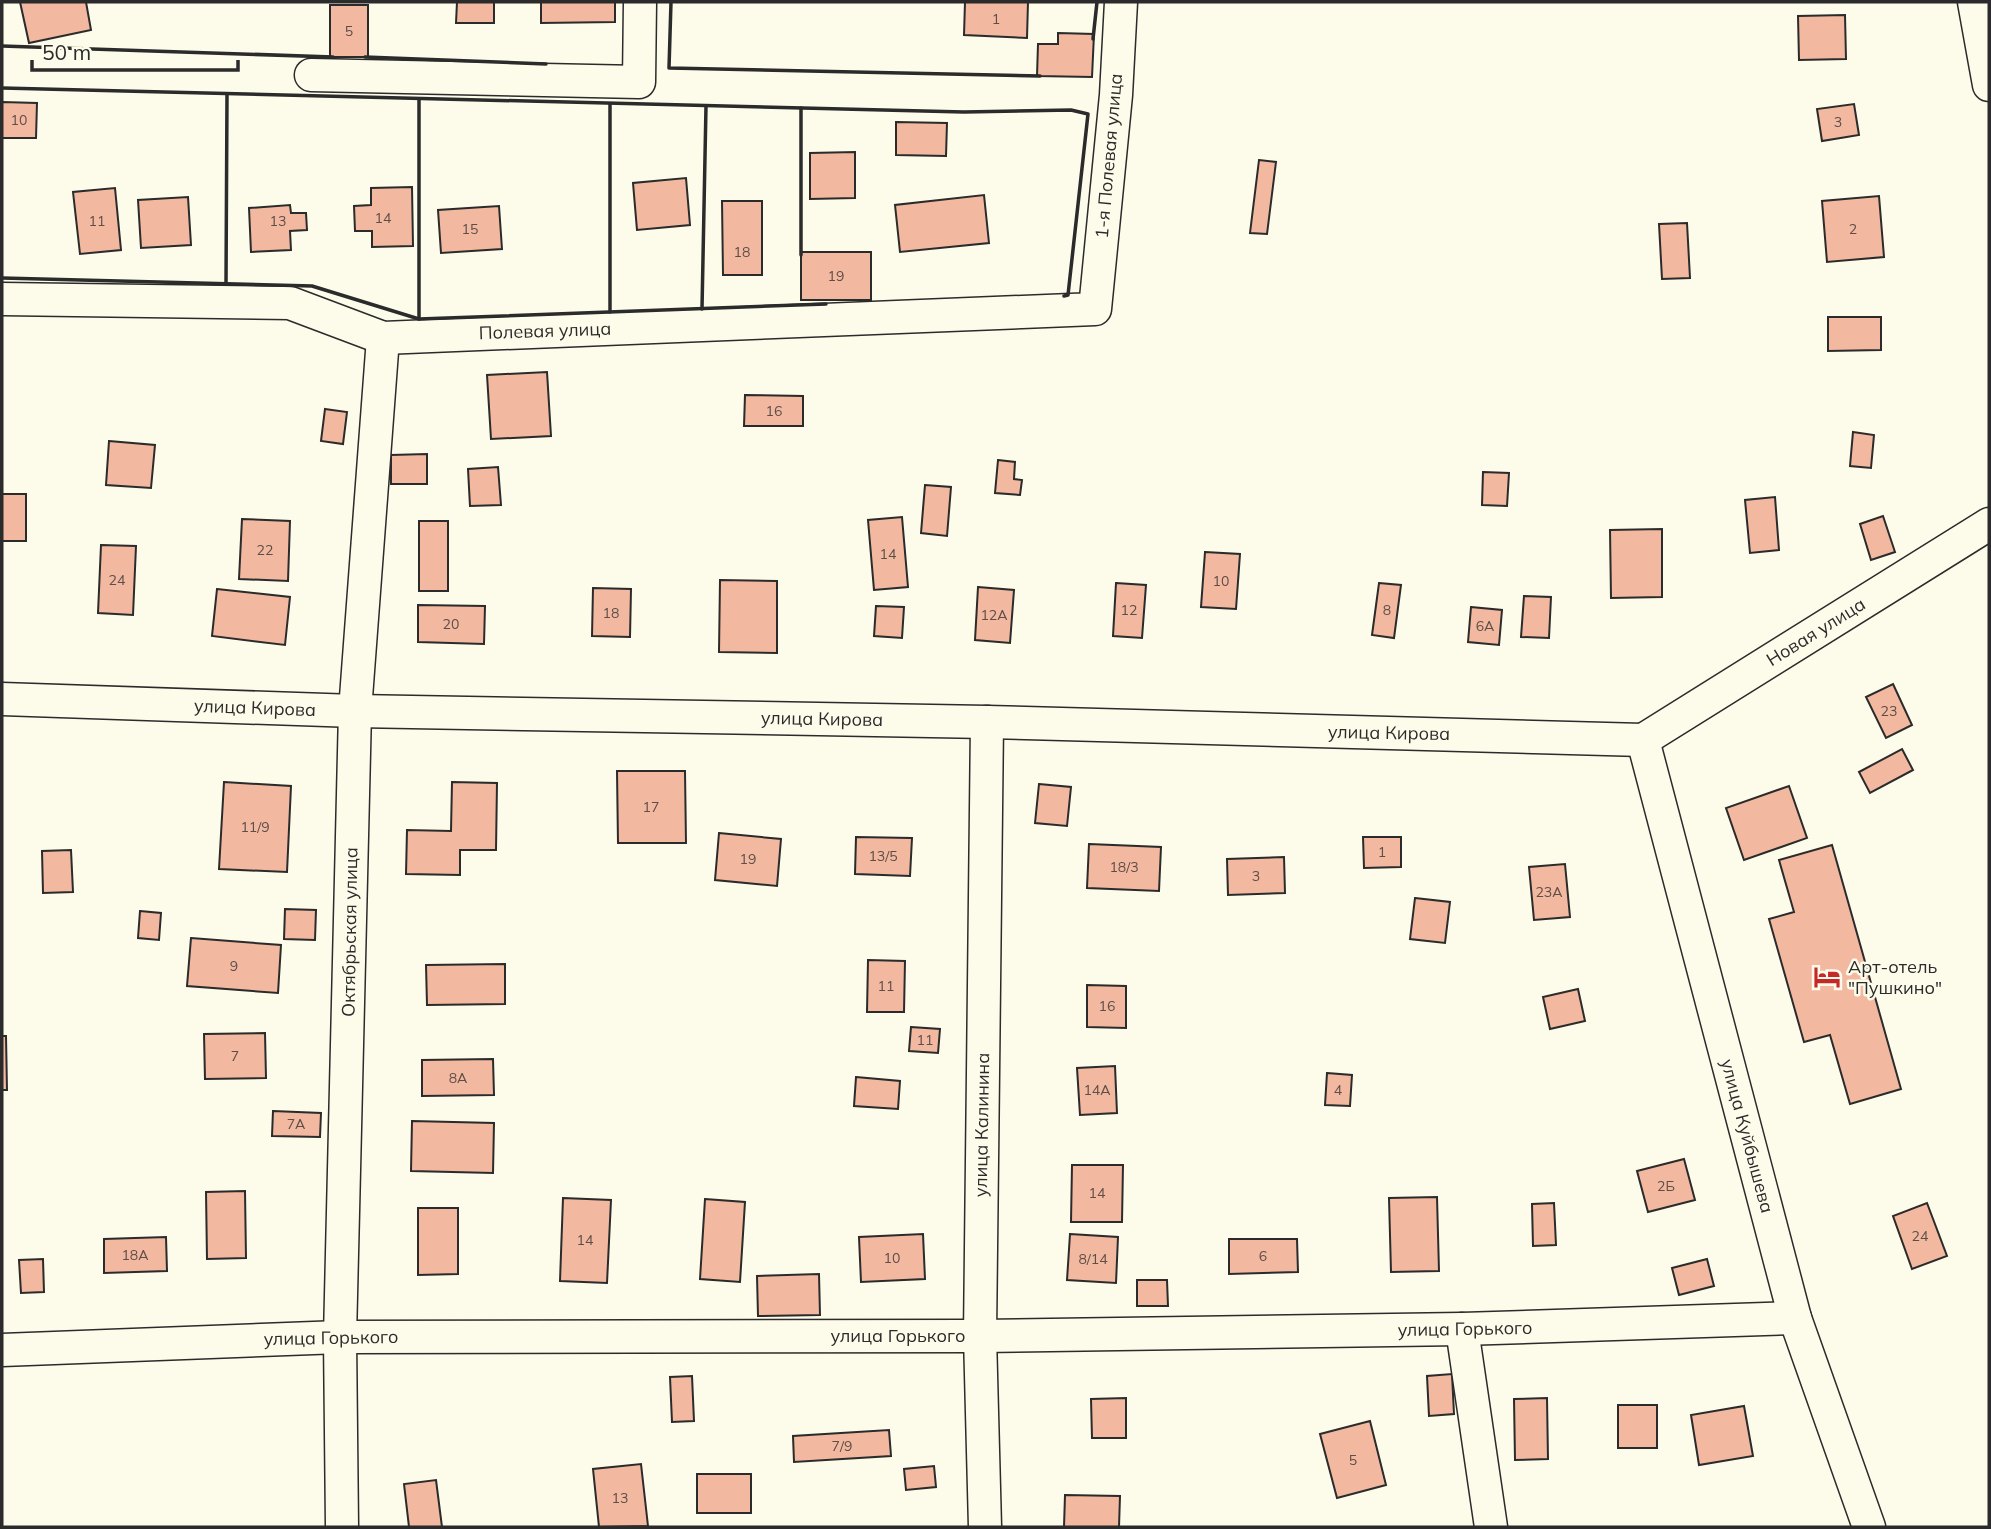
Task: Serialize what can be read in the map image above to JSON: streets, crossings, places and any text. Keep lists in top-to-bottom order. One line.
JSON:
{"streets":{"street":["1-я Полевая улица","Полевая улица","Новая улица","улица Кирова","Октябрьская улица","улица Калинина","улица Куйбышева","улица Горького"]},"crossings":[["1-я Полевая улица","Полевая улица"],["Полевая улица","Октябрьская улица"],["Новая улица","улица Кирова"],["Новая улица","улица Куйбышева"],["улица Кирова","Октябрьская улица"],["улица Кирова","улица Калинина"],["улица Кирова","улица Куйбышева"],["Октябрьская улица","улица Горького"],["улица Калинина","улица Горького"],["улица Куйбышева","улица Горького"]],"places":{"hotel":["Арт-отель \"Пушкино\""]},"house_numbers":["1","5","10","3","14","11","13","15","2","18","19","16","22","14","24","10","12","8","18","12А","20","6А","23","17","11/9","1","13/5","19","18/3","3","23А","9","11","16","11","7","8А","14А","4","7А","2Б","14","24","14","18А","6","10","8/14","7/9","5","13"],"scale_bar":"50 m"}
